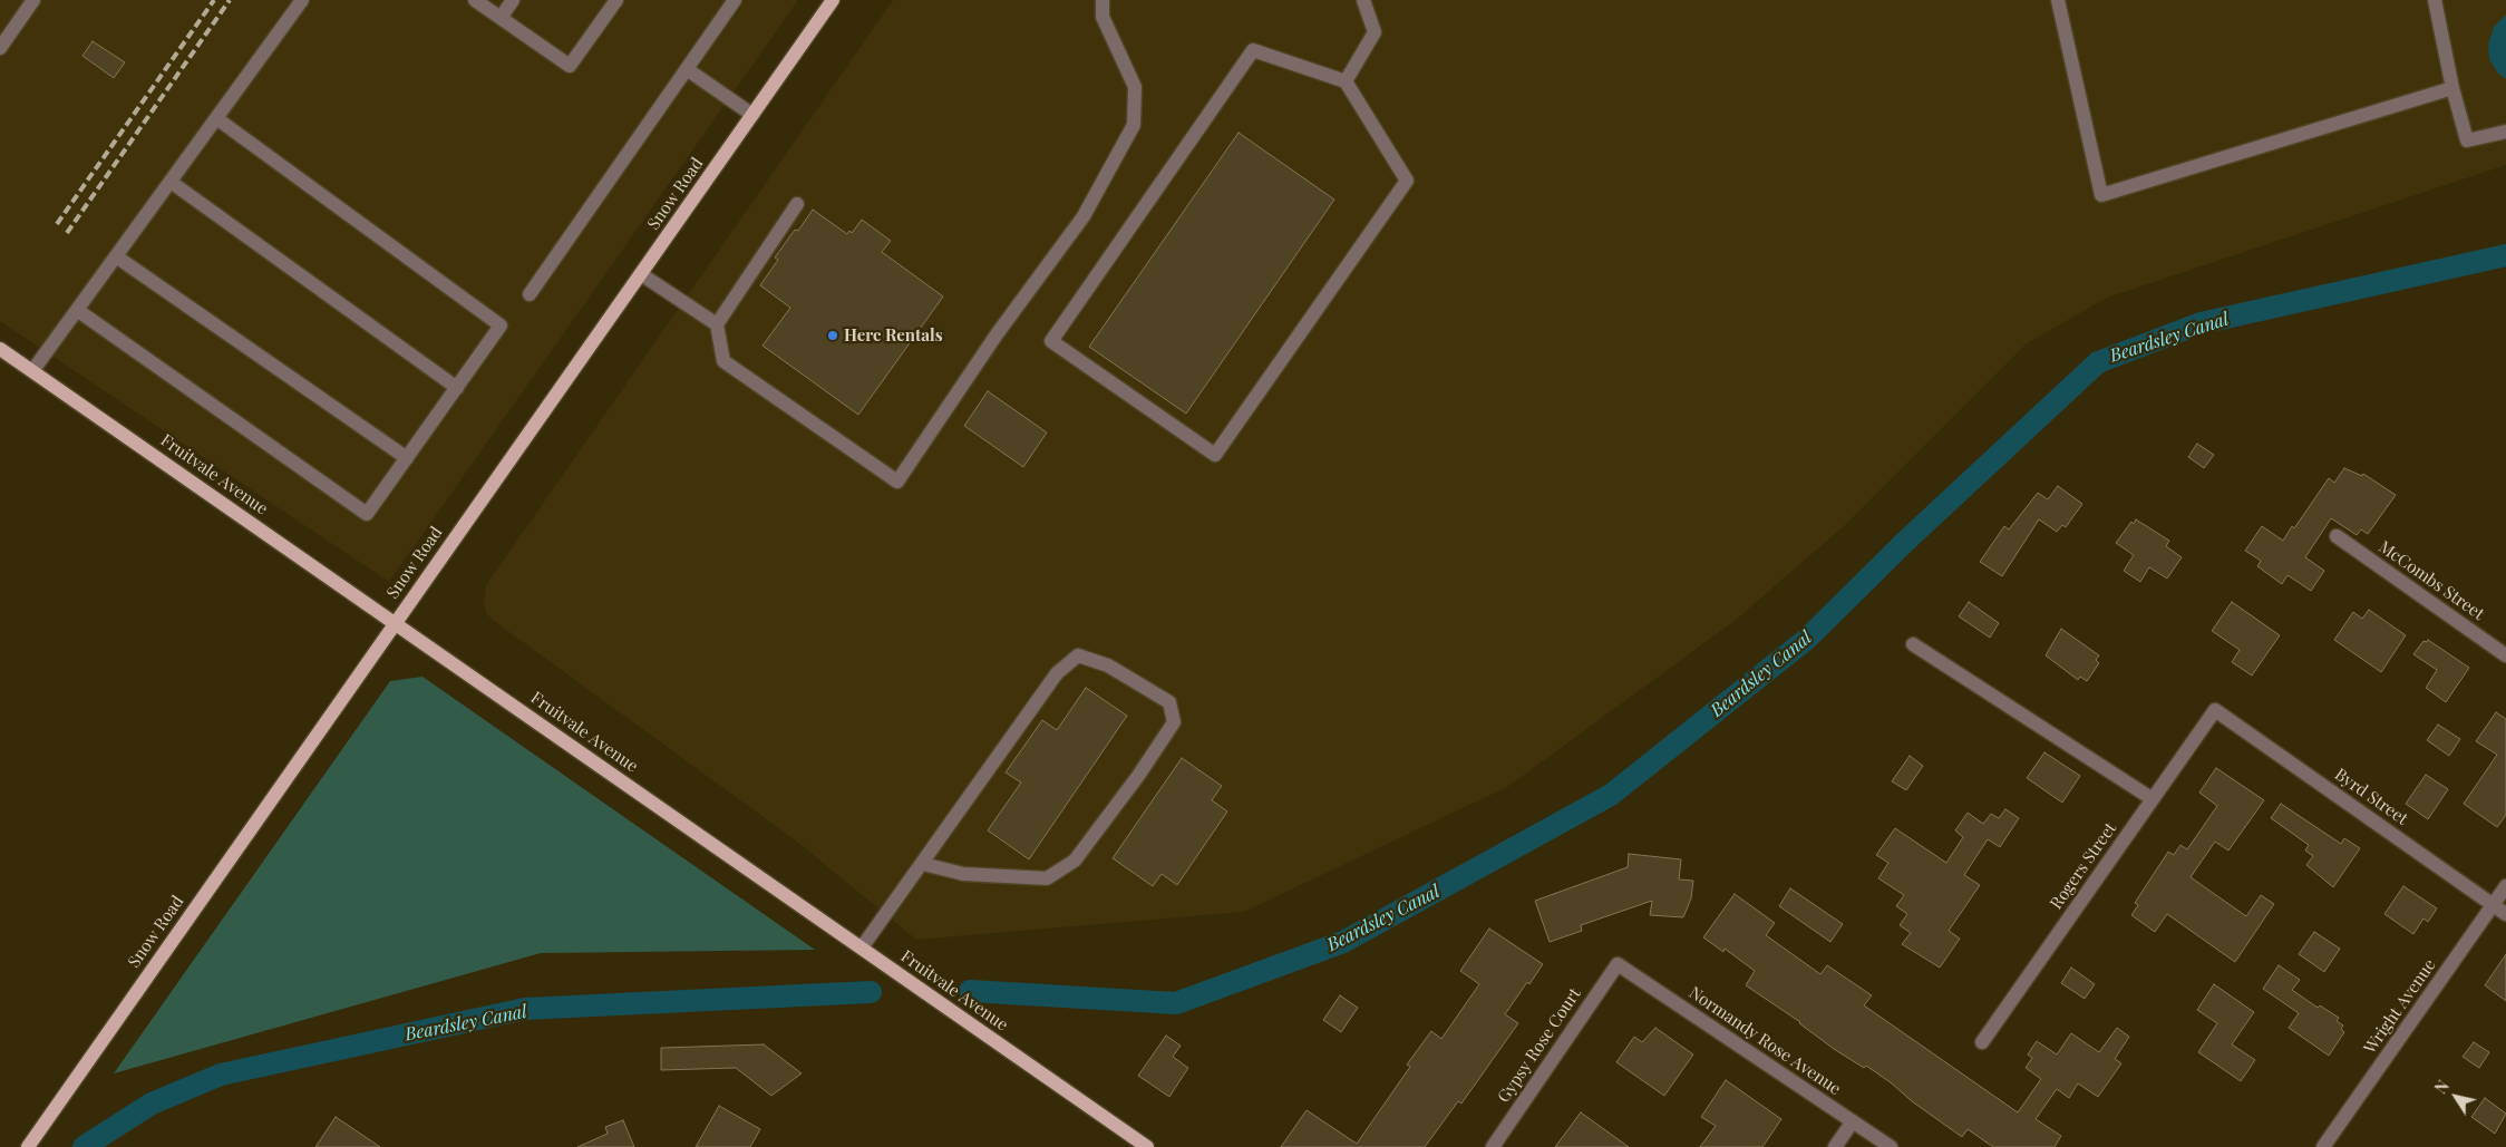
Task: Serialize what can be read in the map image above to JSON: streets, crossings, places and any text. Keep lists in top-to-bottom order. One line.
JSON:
{"streets":{"main road":["Snow Road","Fruitvale Avenue"],"street":["McCombs Street","Byrd Street","Rogers Street","Wright Avenue","Normandy Rose Avenue","Gypsy Rose Court"]},"crossings":[["Snow Road","Fruitvale Avenue"],["Byrd Street","Rogers Street"],["Byrd Street","Wright Avenue"],["Normandy Rose Avenue","Gypsy Rose Court"]],"water":["Beardsley Canal"],"places":["Herc Rentals"],"north":"top left"}
